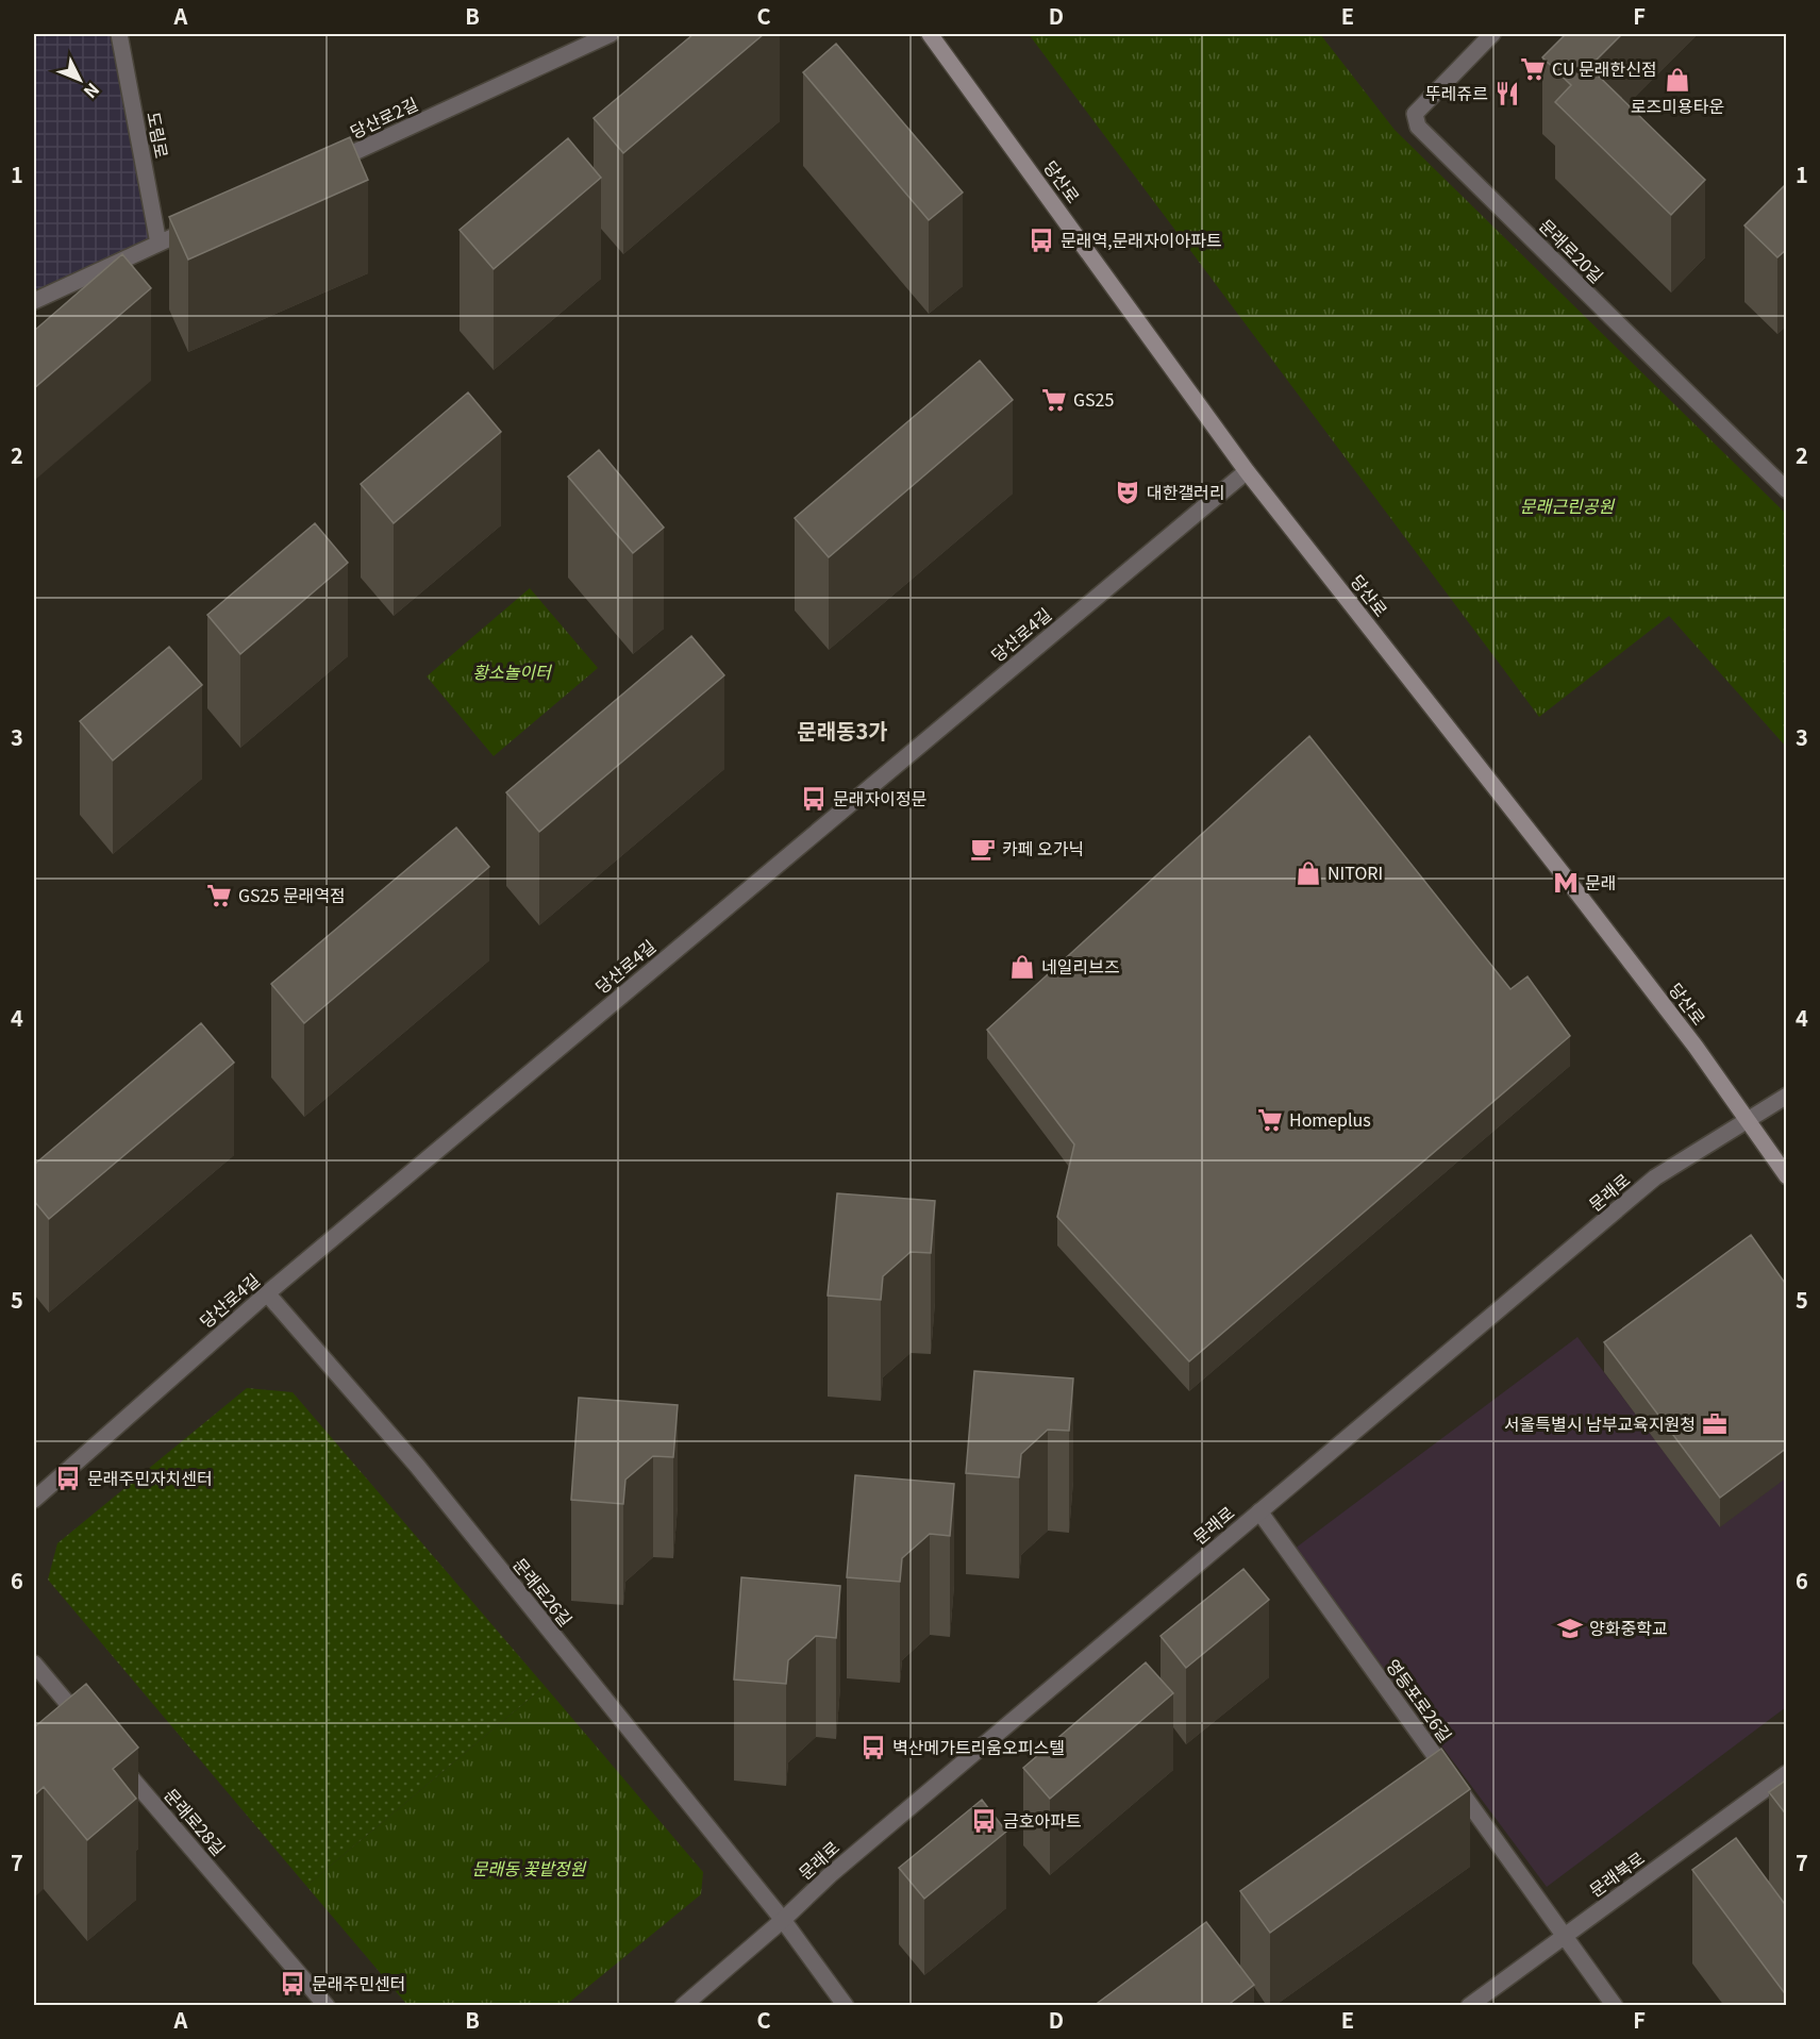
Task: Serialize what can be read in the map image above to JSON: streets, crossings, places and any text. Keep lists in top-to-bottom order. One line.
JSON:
{"streets":{"main road":["당산로"],"street":["당산로2길","도림로","문래로20길","당산로4길","문래로","문래로26길","영등포로26길","문래로28길","문래북로"]},"crossings":[["당산로","당산로4길"],["당산로","문래로"],["당산로4길","문래로26길"],["문래로","문래로26길"],["문래로","영등포로26길"],["영등포로26길","문래북로"]],"districts":["문래동3가"],"parks":["문래근린공원","황소놀이터","문래동 꽃밭정원"],"places":{"supermarket":["CU 문래한신점","GS25","GS25 문래역점","Homeplus"],"shop":["로즈미용타운","NITORI","네일리브즈"],"restaurant":["뚜레쥬르"],"bus stop":["문래역,문래자이아파트","문래자이정문","문래주민자치센터","벽산메가트리움오피스텔","금호아파트","문래주민센터"],"theatre":["대한갤러리"],"cafe":["카페 오가닉"],"metro station":["문래"],"office":["서울특별시 남부교육지원청"],"school or university":["양화중학교"]},"north":"bottom right","grid":{"columns":["A","B","C","D","E","F"],"rows":["1","2","3","4","5","6","7"]}}
